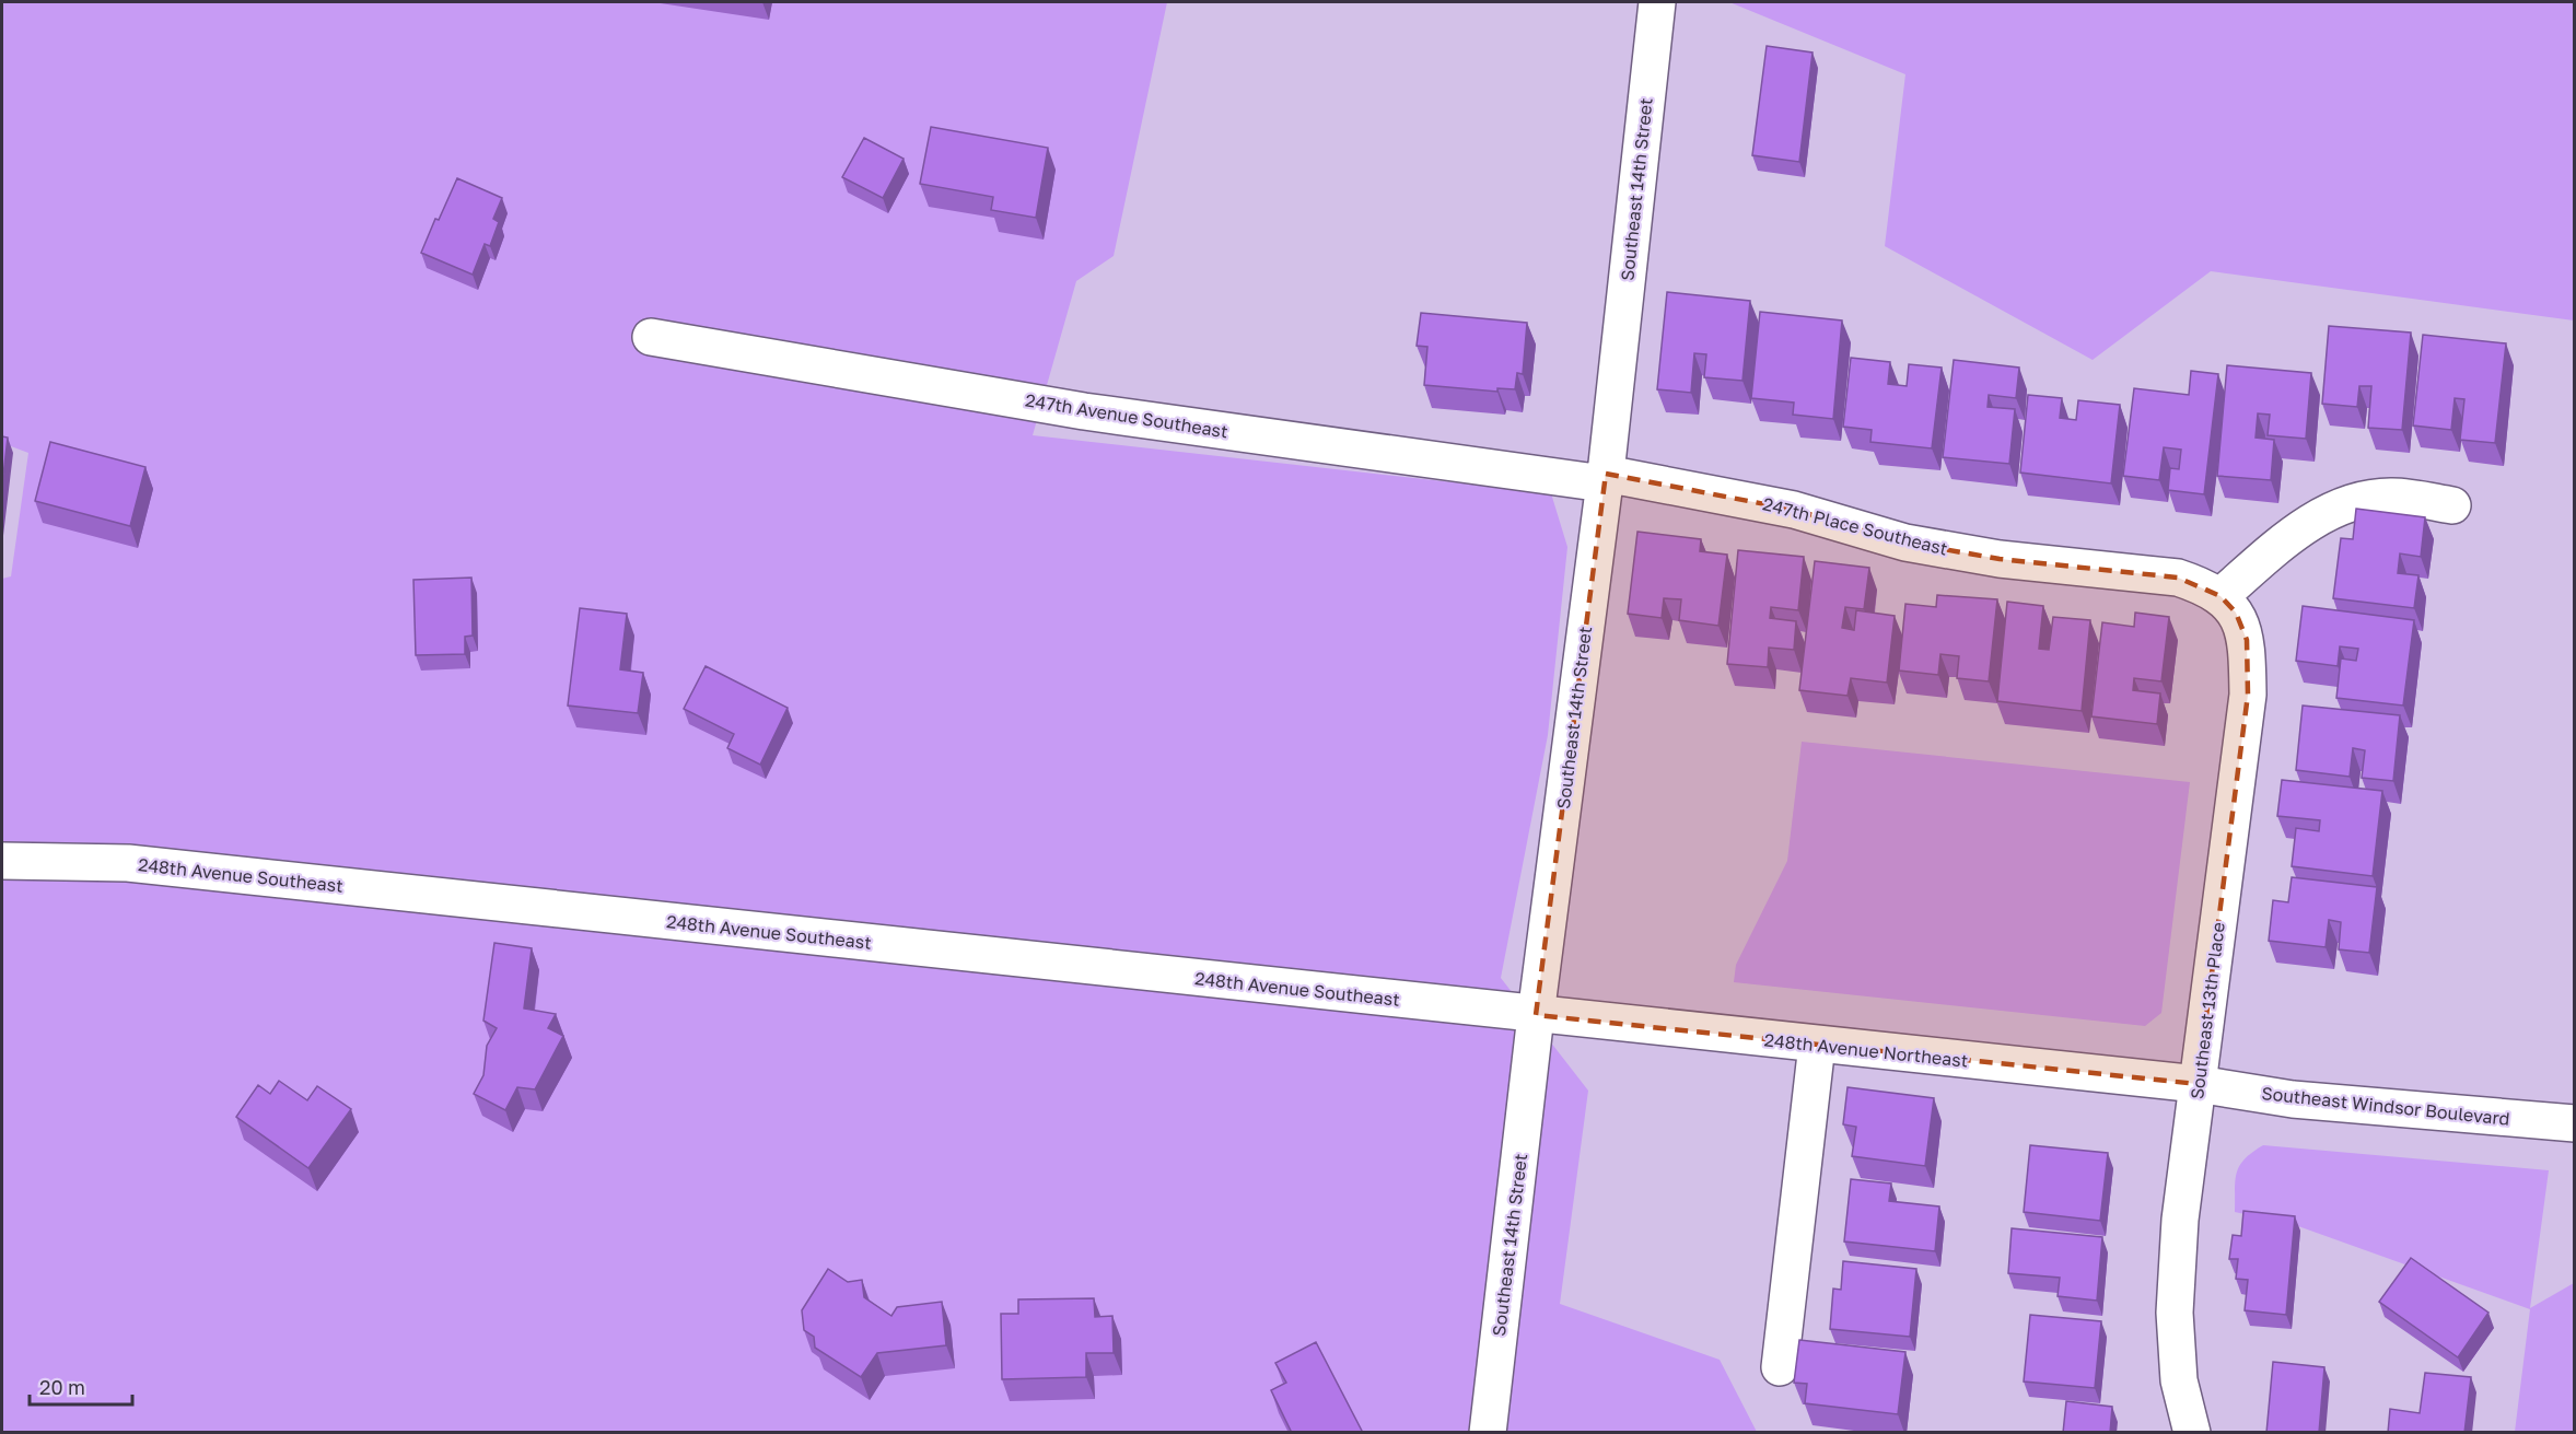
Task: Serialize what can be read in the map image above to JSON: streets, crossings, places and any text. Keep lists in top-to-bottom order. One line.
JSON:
{"streets":{"street":["Southeast 14th Street","247th Avenue Southeast","247th Place Southeast","248th Avenue Southeast","Southeast 13th Place","248th Avenue Northeast","Southeast Windsor Boulevard"]},"crossings":[["Southeast 14th Street","247th Avenue Southeast"],["Southeast 14th Street","247th Place Southeast"],["Southeast 14th Street","248th Avenue Southeast"],["Southeast 14th Street","248th Avenue Northeast"],["247th Avenue Southeast","247th Place Southeast"],["247th Place Southeast","Southeast 13th Place"],["248th Avenue Southeast","248th Avenue Northeast"],["Southeast 13th Place","248th Avenue Northeast"],["Southeast 13th Place","Southeast Windsor Boulevard"],["248th Avenue Northeast","Southeast Windsor Boulevard"]],"scale_bar":"20 m"}
